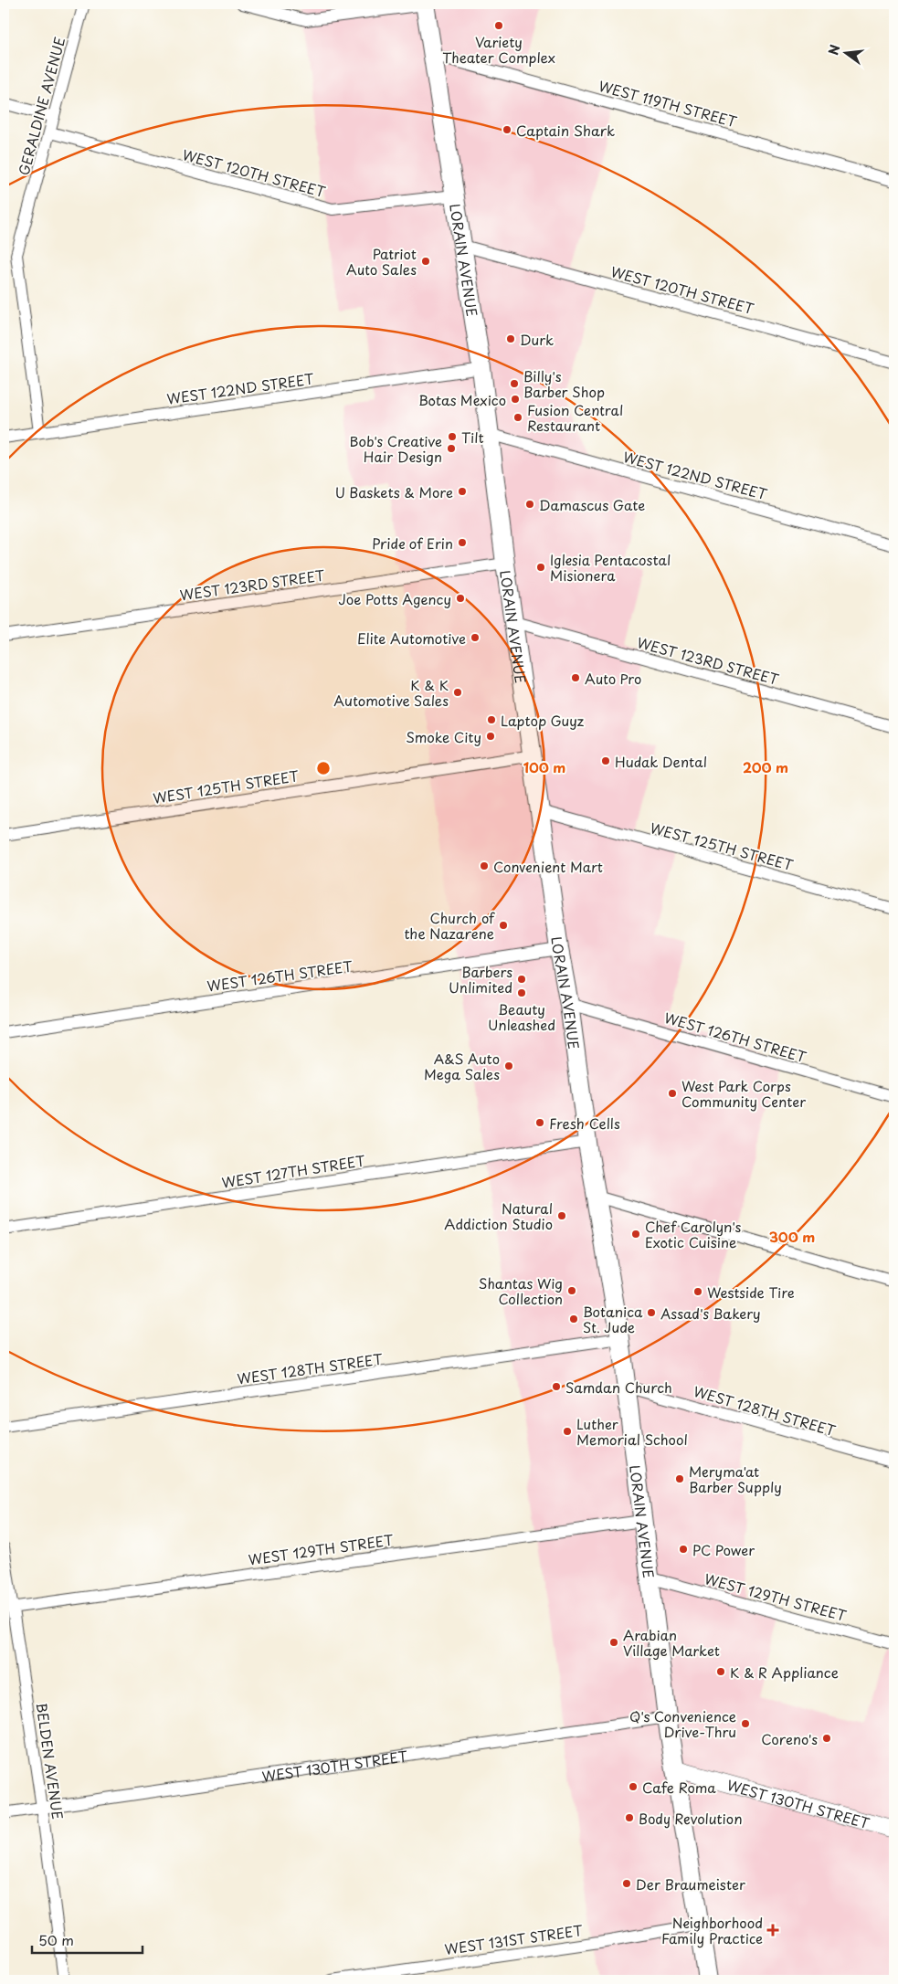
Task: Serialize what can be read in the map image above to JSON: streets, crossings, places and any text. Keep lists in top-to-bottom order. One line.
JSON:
{"streets":{"main road":["LORAIN AVENUE","WEST 130TH STREET"],"street":["WEST 119TH STREET","GERALDINE AVENUE","WEST 120TH STREET","WEST 122ND STREET","WEST 123RD STREET","WEST 125TH STREET","WEST 126TH STREET","WEST 127TH STREET","WEST 128TH STREET","WEST 129TH STREET","BELDEN AVENUE","WEST 131ST STREET"]},"crossings":[["WEST 119TH STREET","LORAIN AVENUE"],["GERALDINE AVENUE","WEST 120TH STREET"],["GERALDINE AVENUE","WEST 122ND STREET"],["WEST 120TH STREET","LORAIN AVENUE"],["LORAIN AVENUE","WEST 122ND STREET"],["LORAIN AVENUE","WEST 123RD STREET"],["LORAIN AVENUE","WEST 125TH STREET"],["LORAIN AVENUE","WEST 126TH STREET"],["LORAIN AVENUE","WEST 127TH STREET"],["LORAIN AVENUE","WEST 128TH STREET"],["LORAIN AVENUE","WEST 129TH STREET"],["LORAIN AVENUE","WEST 130TH STREET"],["LORAIN AVENUE","WEST 131ST STREET"],["WEST 129TH STREET","BELDEN AVENUE"],["BELDEN AVENUE","WEST 130TH STREET"]],"places":{"other":["Variety Theater Complex","Captain Shark","Patriot Auto Sales","Durk","Billy's Barber Shop","Botas Mexico","Fusion Central Restaurant","Tilt","Bob's Creative Hair Design","U Baskets & More","Damascus Gate","Pride of Erin","Iglesia Pentacostal Misionera","Joe Potts Agency","Elite Automotive","Auto Pro","K & K Automotive Sales","Laptop Guyz","Smoke City","Hudak Dental","Convenient Mart","Church of the Nazarene","Barbers Unlimited","Beauty Unleashed","A&S Auto Mega Sales","West Park Corps Community Center","Fresh Cells","Natural Addiction Studio","Chef Carolyn's Exotic Cuisine","Shantas Wig Collection","Westside Tire","Assad's Bakery","Botanica St. Jude","Samdan Church","Luther Memorial School","Meryma'at Barber Supply","PC Power","Arabian Village Market","K & R Appliance","Q's Convenience Drive-Thru","Coreno's","Cafe Roma","Body Revolution","Der Braumeister"],"health":["Neighborhood Family Practice"]},"scale_bar":"50 m","north":"left","rings":["100 m","200 m","300 m"]}
